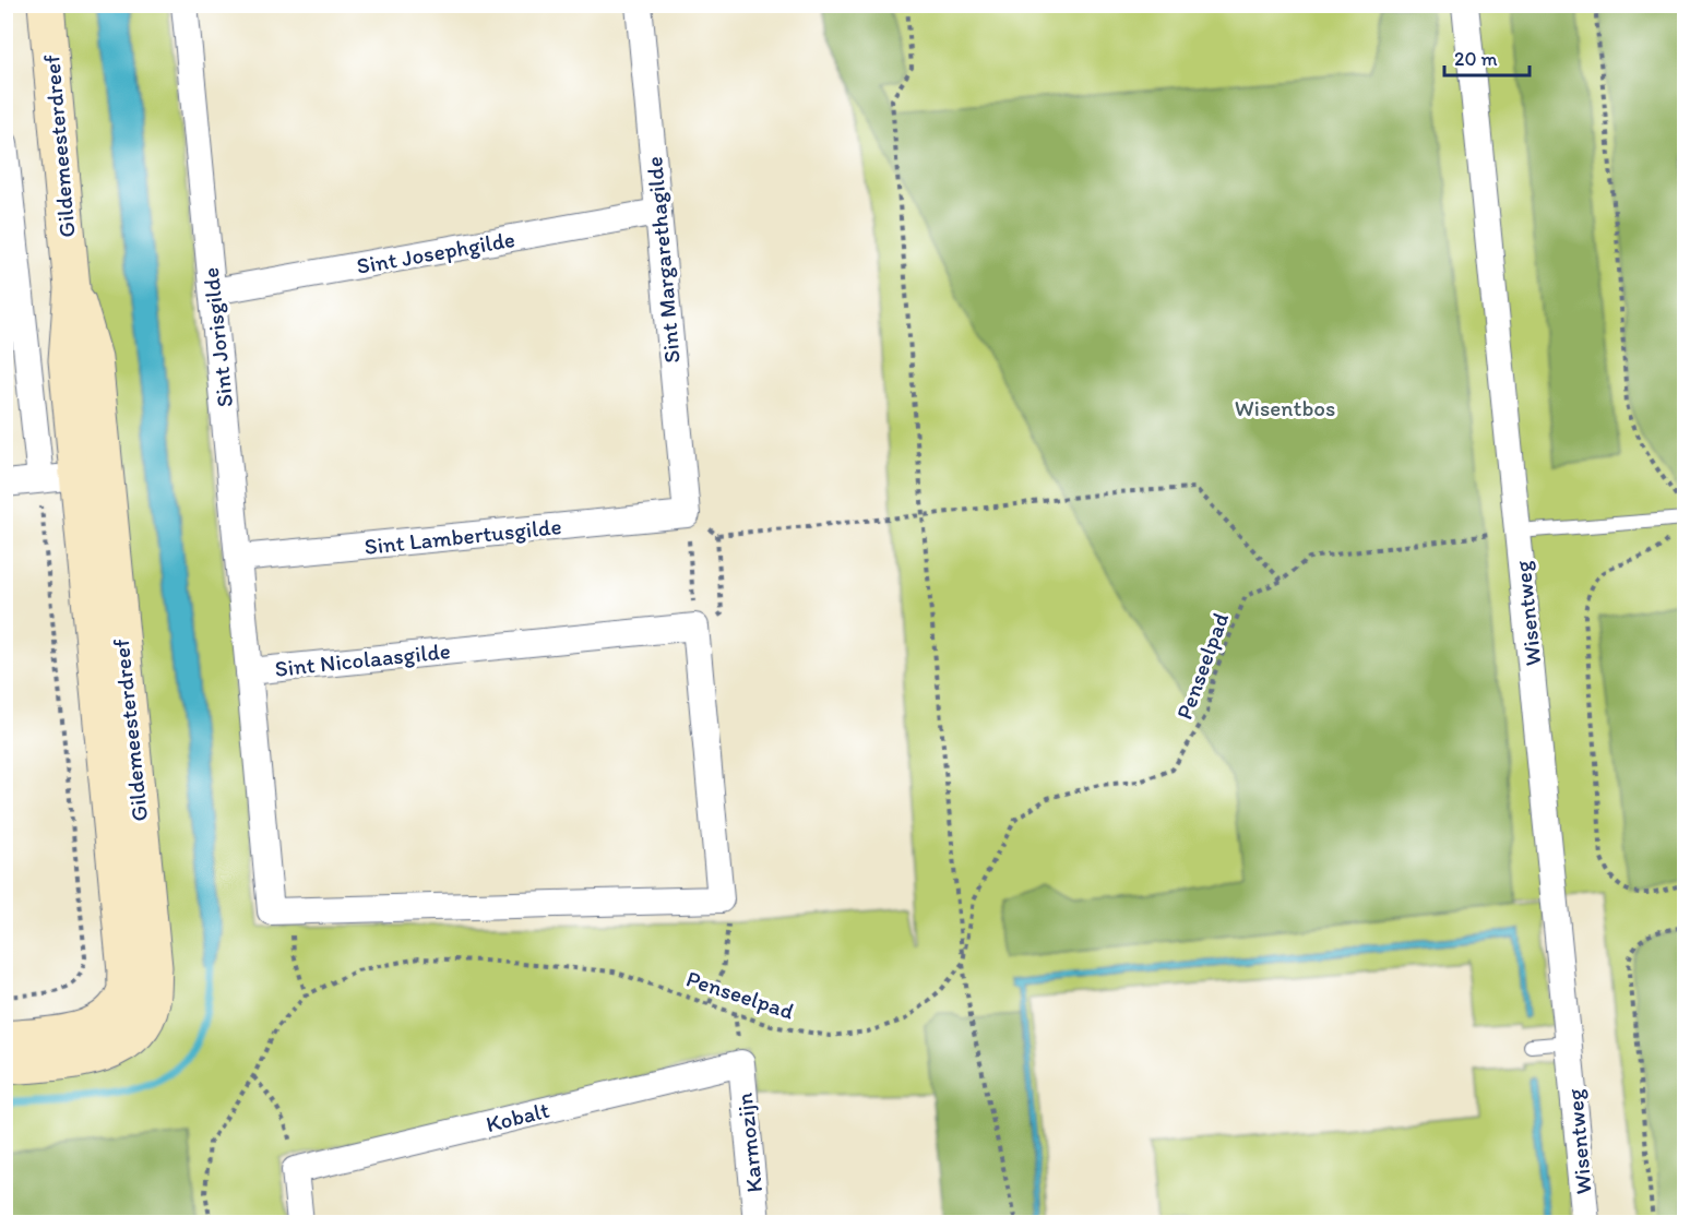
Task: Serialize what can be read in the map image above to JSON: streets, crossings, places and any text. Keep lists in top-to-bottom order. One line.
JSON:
{"streets":{"street":["Gildemeesterdreef","Sint Josephgilde","Sint Margarethagilde","Sint Jorisgilde","Sint Lambertusgilde","Wisentweg","Sint Nicolaasgilde","Kobalt","Karmozijn"],"path":["Penseelpad"]},"crossings":[["Sint Josephgilde","Sint Margarethagilde"],["Sint Josephgilde","Sint Jorisgilde"],["Sint Margarethagilde","Sint Lambertusgilde"],["Sint Jorisgilde","Sint Lambertusgilde"],["Sint Jorisgilde","Sint Nicolaasgilde"],["Wisentweg","Penseelpad"],["Kobalt","Karmozijn"]],"parks":["Wisentbos"],"scale_bar":"20 m"}
